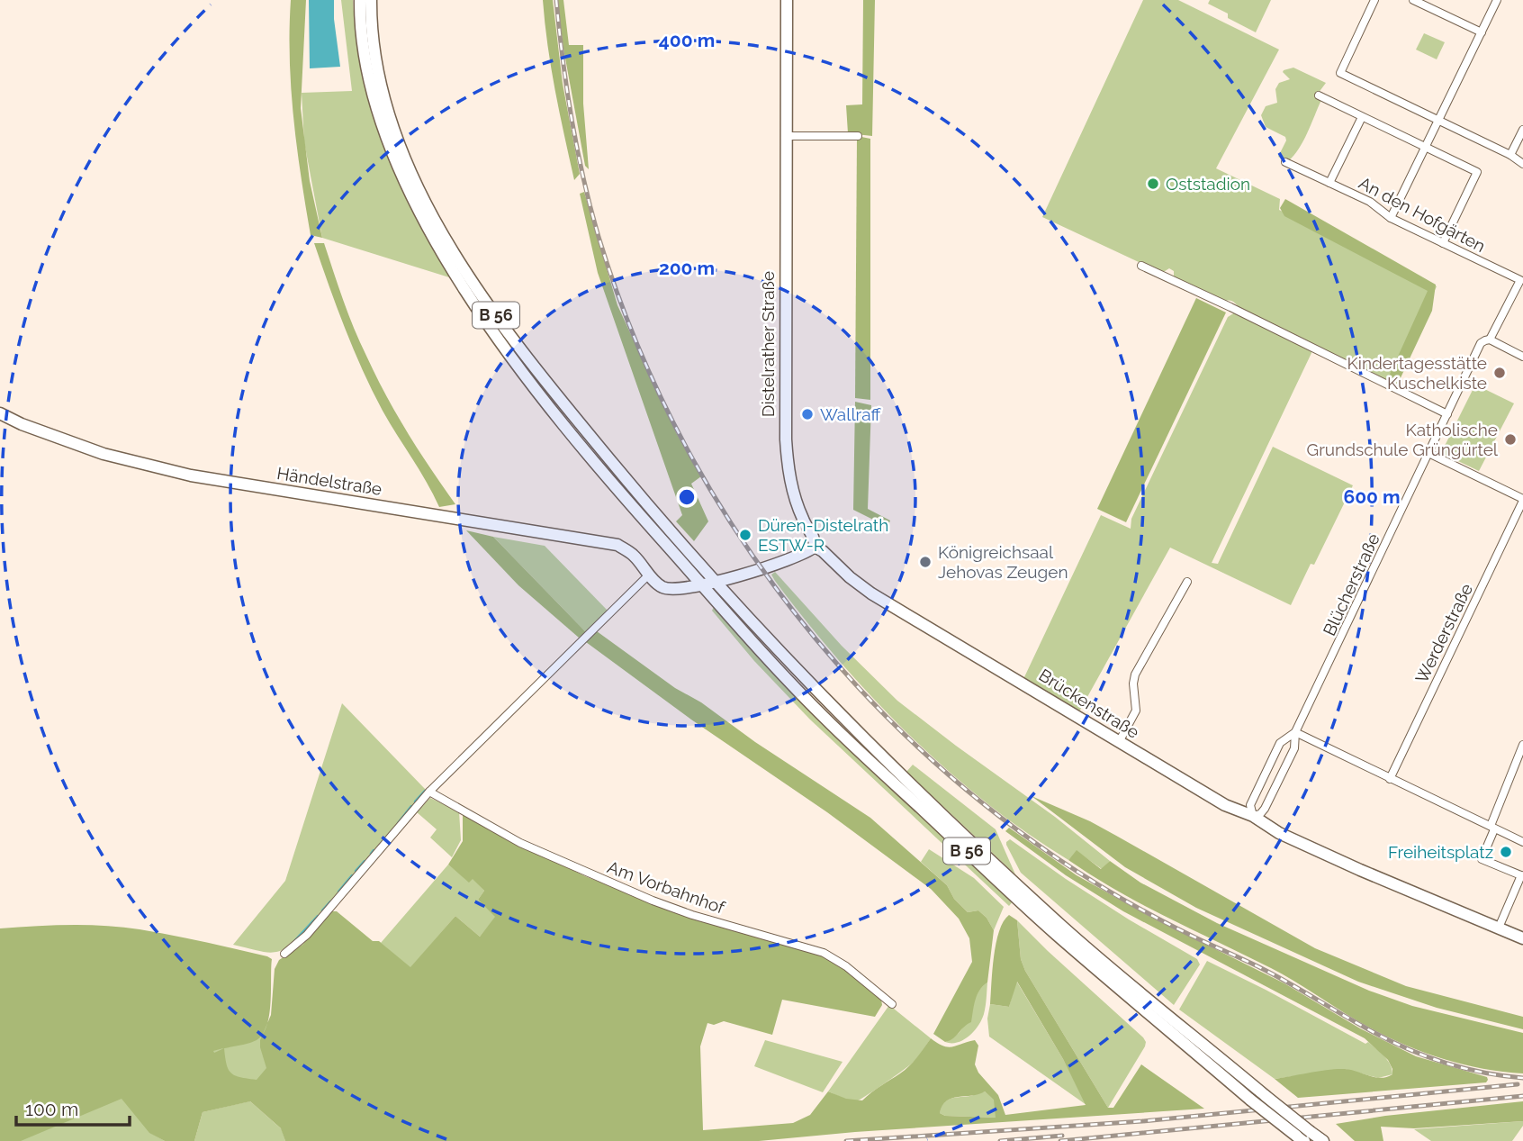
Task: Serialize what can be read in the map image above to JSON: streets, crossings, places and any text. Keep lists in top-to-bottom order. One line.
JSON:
{"streets":{"main road":["B 56","Distelrather Straße","Händelstraße","Brückenstraße"],"street":["An den Hofgärten","Blücherstraße","Werderstraße","Am Vorbahnhof"]},"crossings":[["An den Hofgärten","Blücherstraße"],["Distelrather Straße","Brückenstraße"],["Blücherstraße","Brückenstraße"]],"places":["Oststadion","Kindertagesstätte Kuschelkiste","Wallraff","Katholische Grundschule Grüngürtel","Düren-Distelrath ESTW-R","Königreichsaal Jehovas Zeugen","Freiheitsplatz"],"scale_bar":"100 m","rings":["400 m","200 m","600 m"]}
